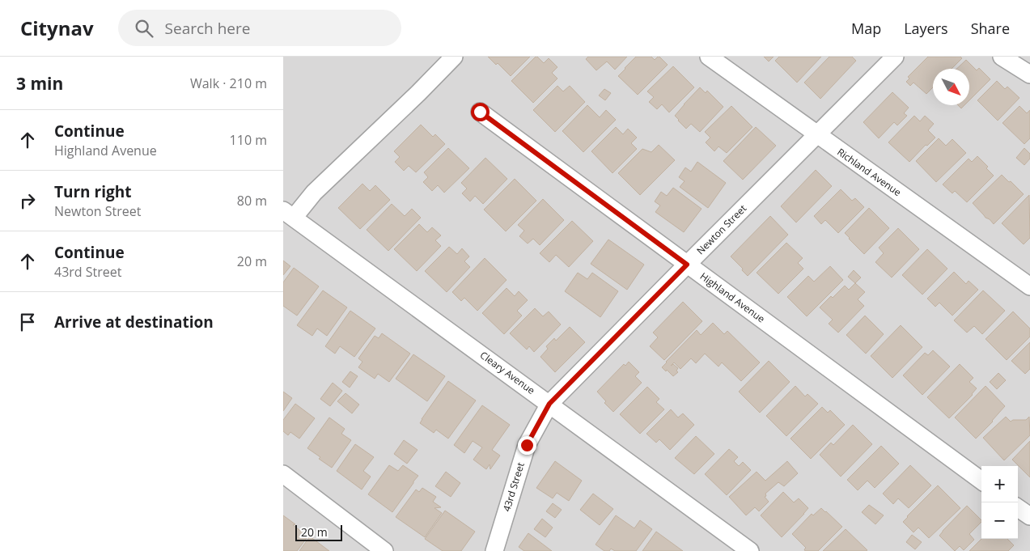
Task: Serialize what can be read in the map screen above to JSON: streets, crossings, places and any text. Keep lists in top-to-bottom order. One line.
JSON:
{"streets":{"street":["Richland Avenue","Newton Street","Highland Avenue","Cleary Avenue","43rd Street"]},"crossings":[["Richland Avenue","Newton Street"],["Newton Street","Highland Avenue"],["Newton Street","Cleary Avenue"],["Newton Street","43rd Street"],["Cleary Avenue","43rd Street"]],"scale_bar":"20 m","north":"bottom right","page":{"header":"Citynav","search":"Search here","nav":["Map","Layers","Share"],"heading":["3 min","Walk · 210 m"],"list":[["Continue","Highland Avenue","110 m"],["Turn right","Newton Street","80 m"],["Continue","43rd Street","20 m"],"Arrive at destination"],"map_buttons":["+","−"],"scale":"20 m"}}
